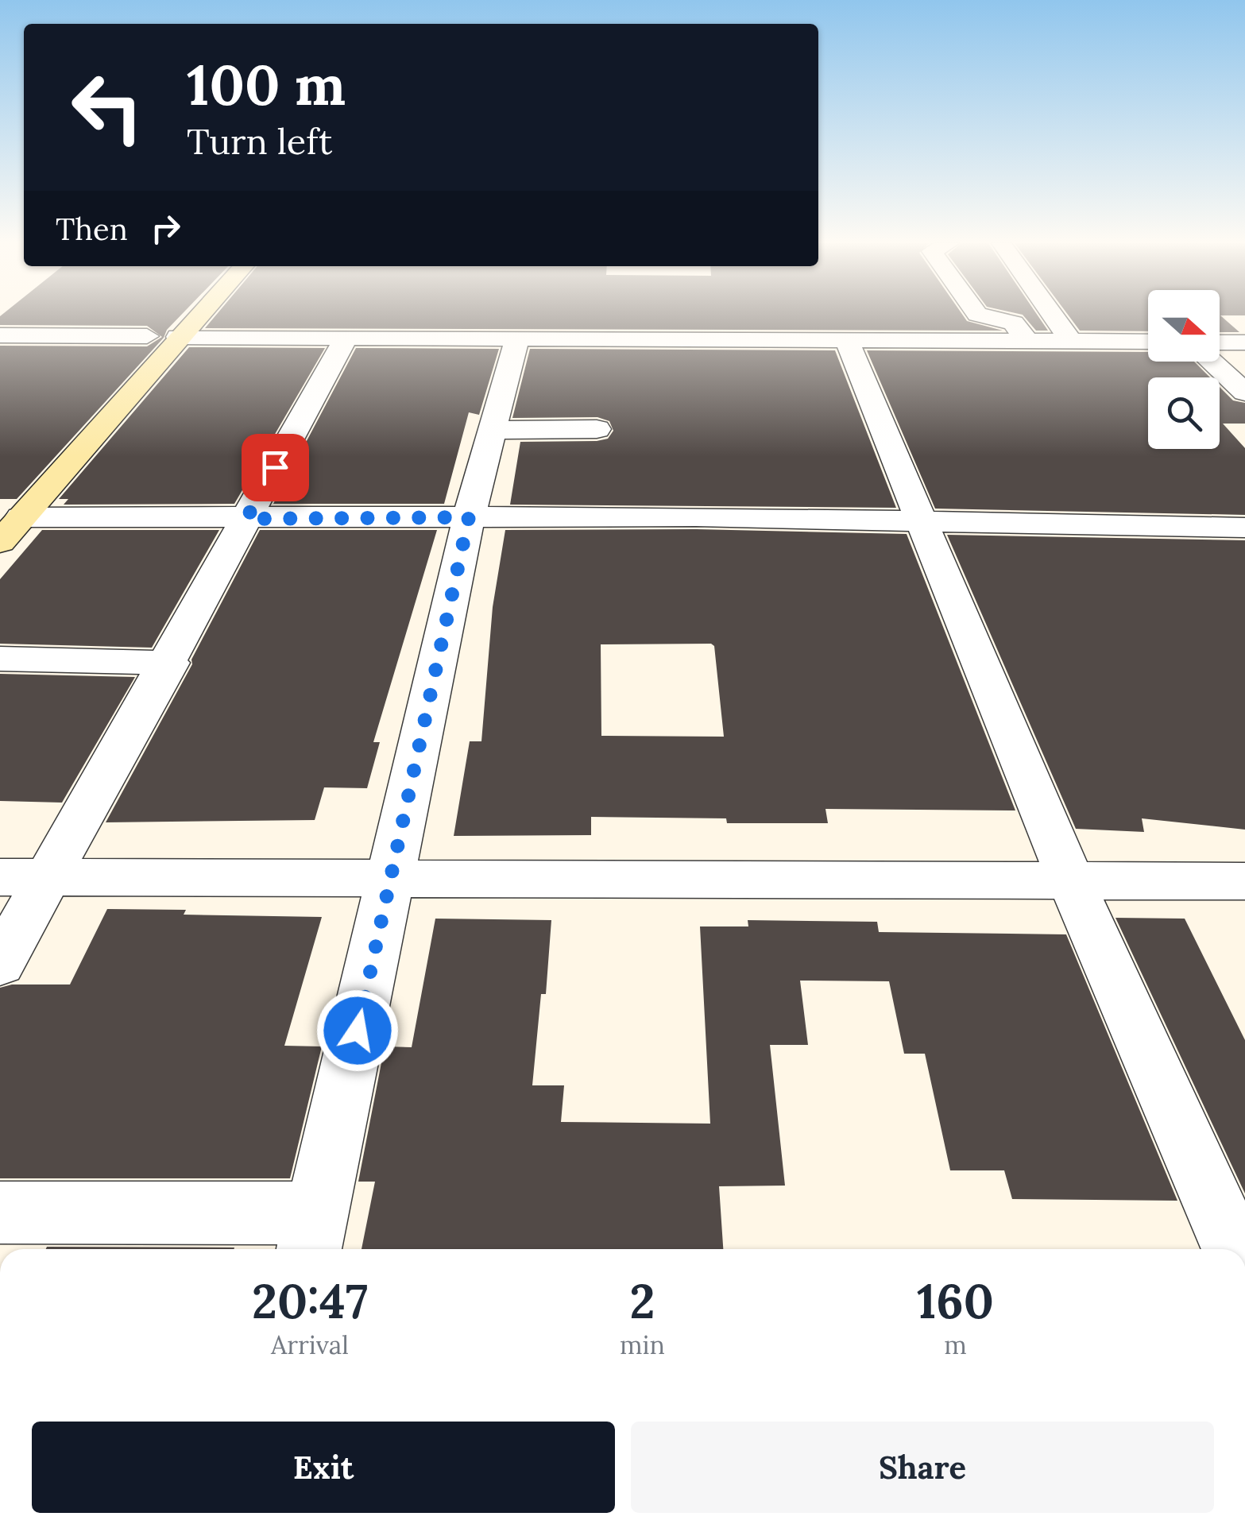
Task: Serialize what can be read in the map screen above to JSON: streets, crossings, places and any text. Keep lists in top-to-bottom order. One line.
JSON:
{"north":"right","page":{"turn":["100 m","Turn left"],"then":"Then","eta":["20:47","Arrival","2","min","160","m"],"buttons":["Exit","Share"]}}
